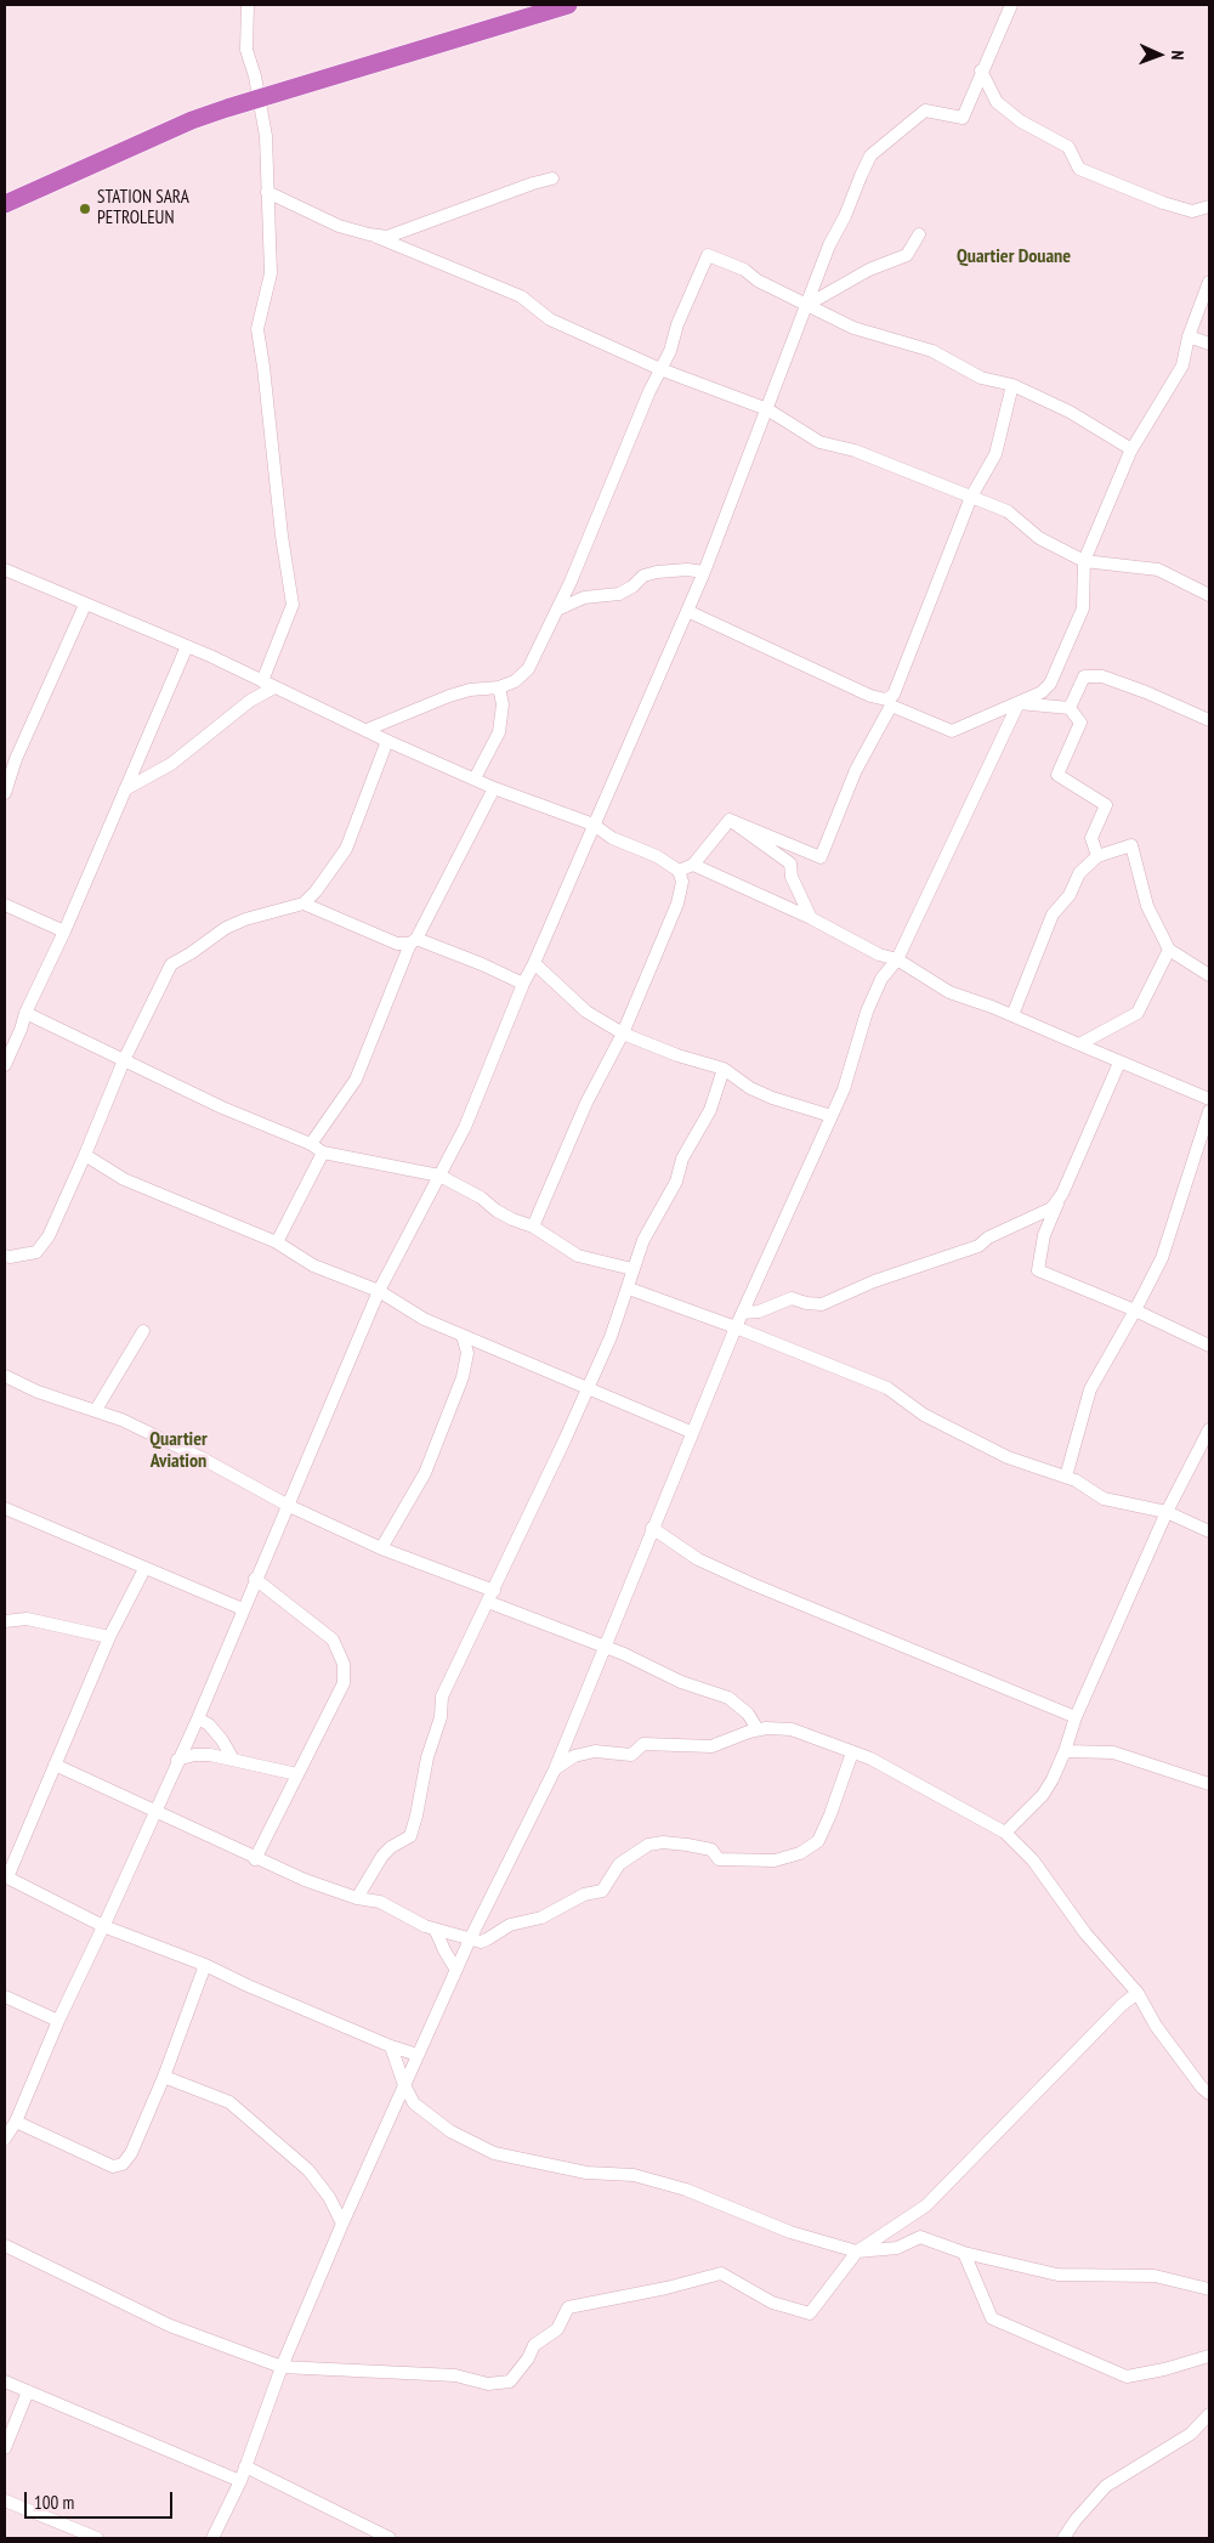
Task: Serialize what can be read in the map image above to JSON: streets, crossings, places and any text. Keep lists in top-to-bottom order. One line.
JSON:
{"districts":["Quartier Douane","Quartier Aviation"],"places":["STATION SARA PETROLEUN"],"scale_bar":"100 m","north":"right"}
